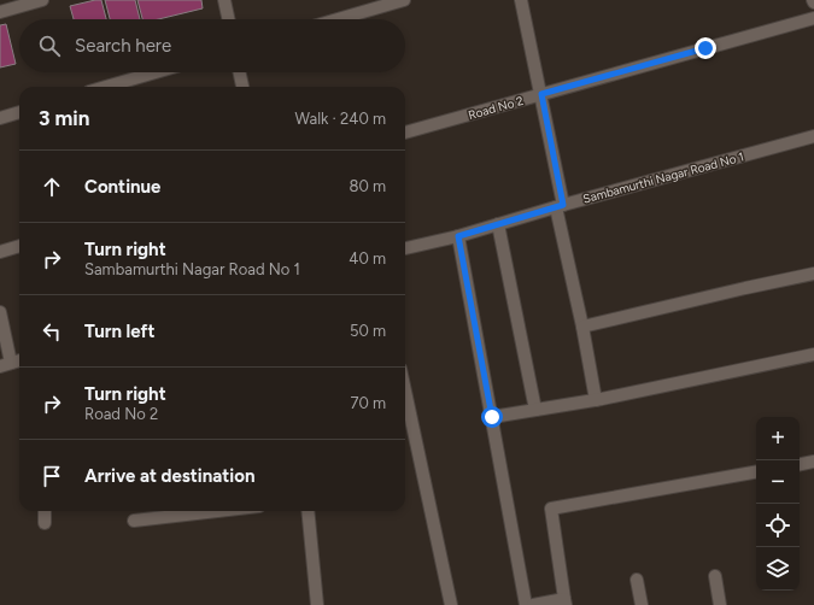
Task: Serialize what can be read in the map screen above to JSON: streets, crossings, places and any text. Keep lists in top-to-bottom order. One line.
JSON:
{"streets":{"street":["Road No 2","Sambamurthi Nagar Road No 1"]},"page":{"search":"Search here","heading":["3 min","Walk · 240 m"],"list":[["Continue","80 m"],["Turn right","Sambamurthi Nagar Road No 1","40 m"],["Turn left","50 m"],["Turn right","Road No 2","70 m"],"Arrive at destination"],"map_buttons":["+","−"]}}
